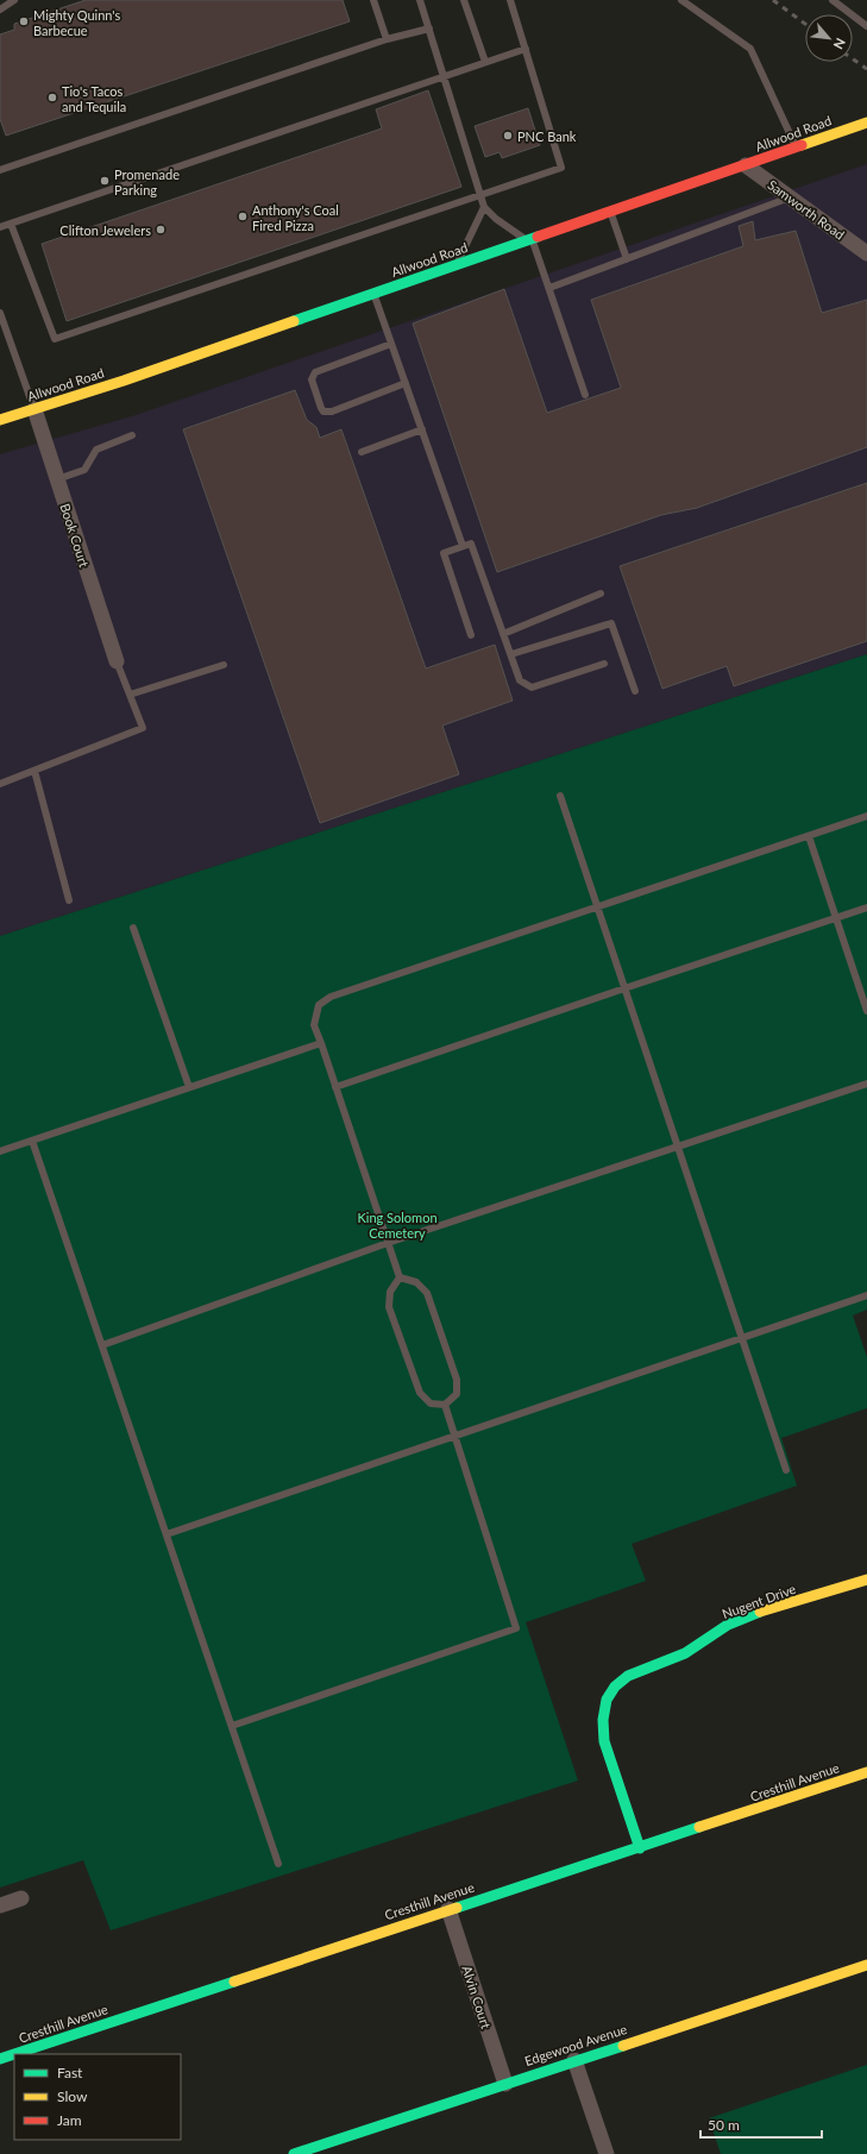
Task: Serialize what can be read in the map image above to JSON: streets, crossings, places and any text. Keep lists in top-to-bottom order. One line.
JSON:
{"streets":{"street":["Allwood Road","Samworth Road","Book Court","Nugent Drive","Cresthill Avenue","Alvin Court","Edgewood Avenue"]},"crossings":[["Allwood Road","Samworth Road"],["Allwood Road","Book Court"],["Nugent Drive","Cresthill Avenue"],["Cresthill Avenue","Alvin Court"],["Alvin Court","Edgewood Avenue"]],"parks":["King Solomon Cemetery"],"places":["Mighty Quinn's Barbecue","Tio's Tacos and Tequila","PNC Bank","Promenade Parking","Anthony's Coal Fired Pizza","Clifton Jewelers"],"legend":["Fast","Slow","Jam"],"scale_bar":"50 m","north":"bottom right"}
